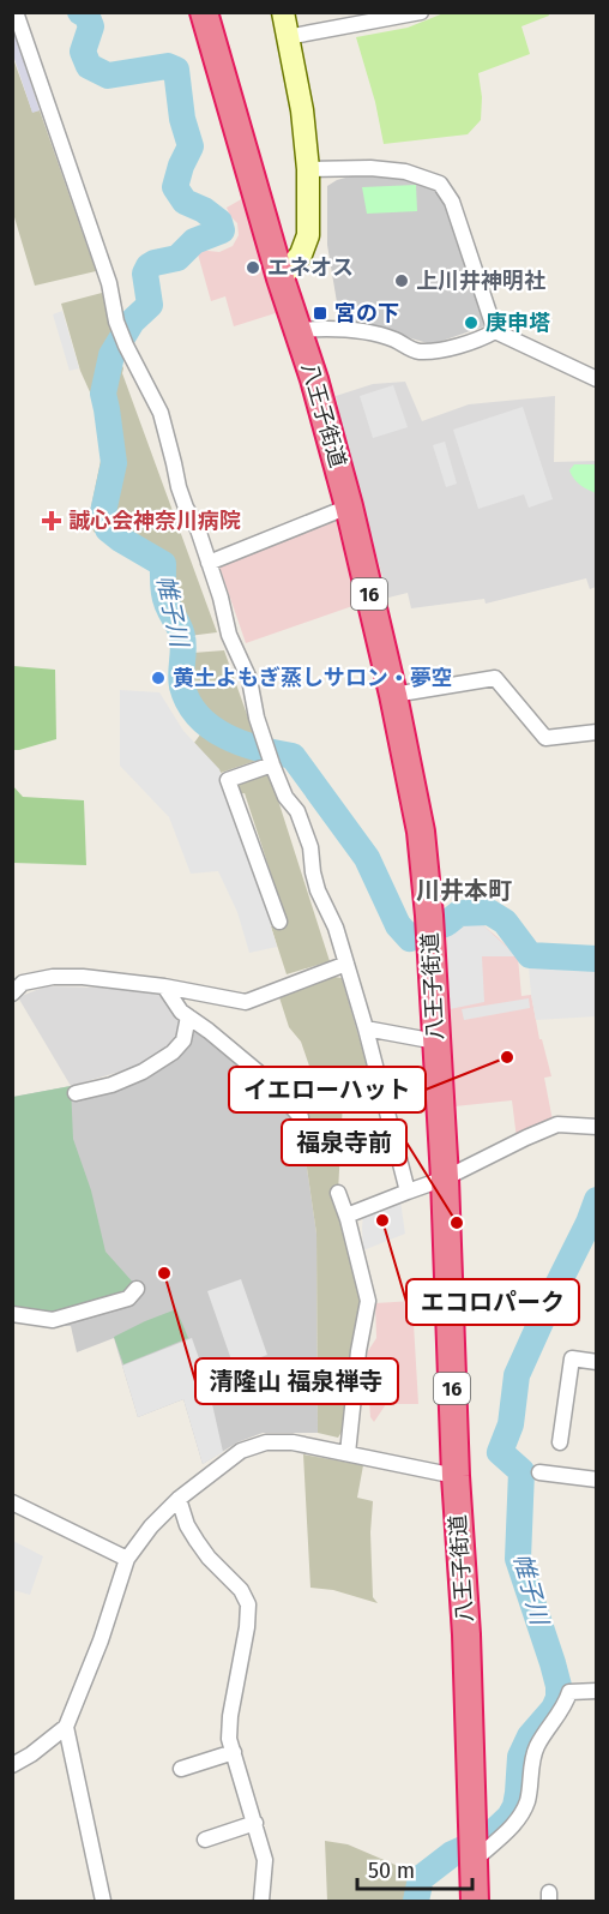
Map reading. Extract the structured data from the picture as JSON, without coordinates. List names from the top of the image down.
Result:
{
  "streets": {
    "highway": ["八王子街道", "16"]
  },
  "districts": ["川井本町"],
  "water": ["帷子川"],
  "places": {
    "other": [
      "エネオス",
      "上川井神明社",
      "庚申塔",
      "黄土よもぎ蒸しサロン・夢空",
      "イエローハット",
      "エコロパーク",
      "福泉寺前",
      "清隆山 福泉禅寺"
    ],
    "transit": ["宮の下"],
    "health": ["誠心会神奈川病院"]
  },
  "scale_bar": "50 m"
}
